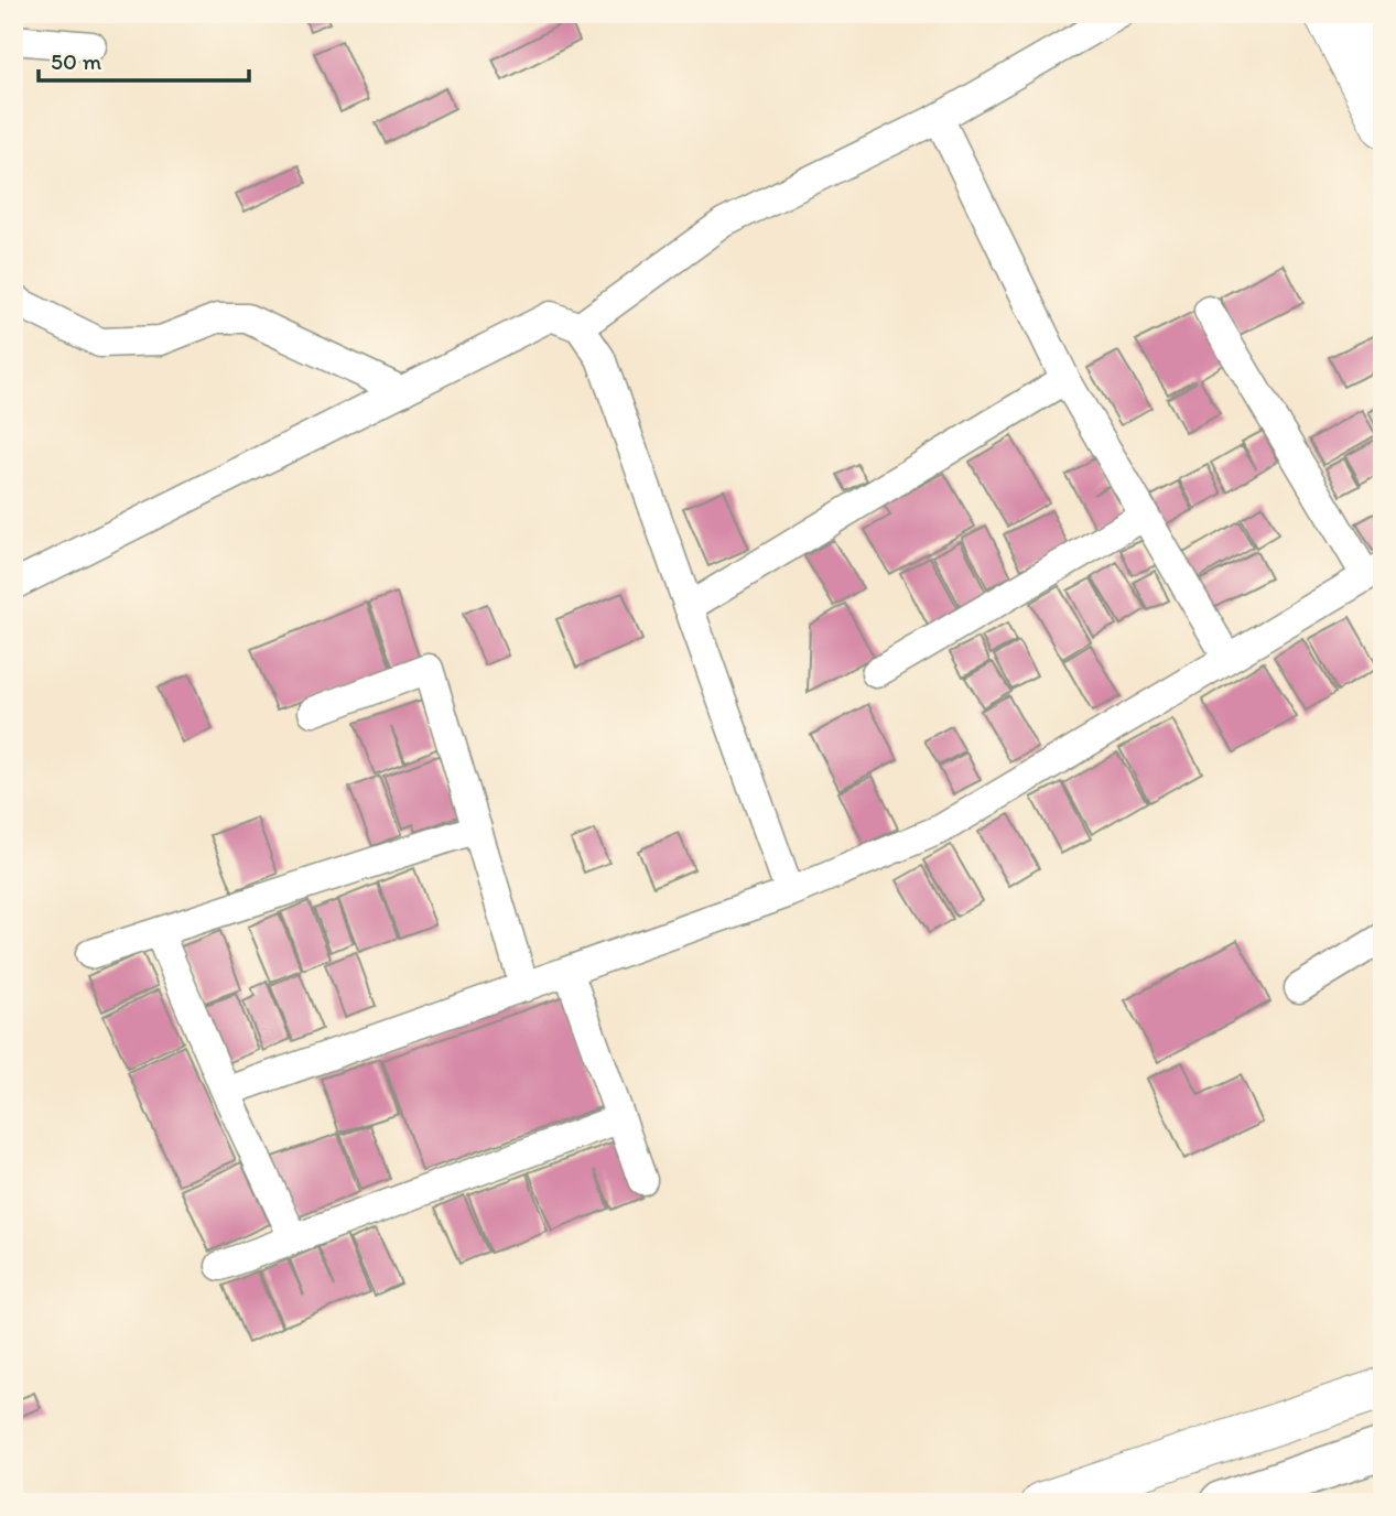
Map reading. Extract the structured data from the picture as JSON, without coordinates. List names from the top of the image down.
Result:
{
  "scale_bar": "50 m"
}
